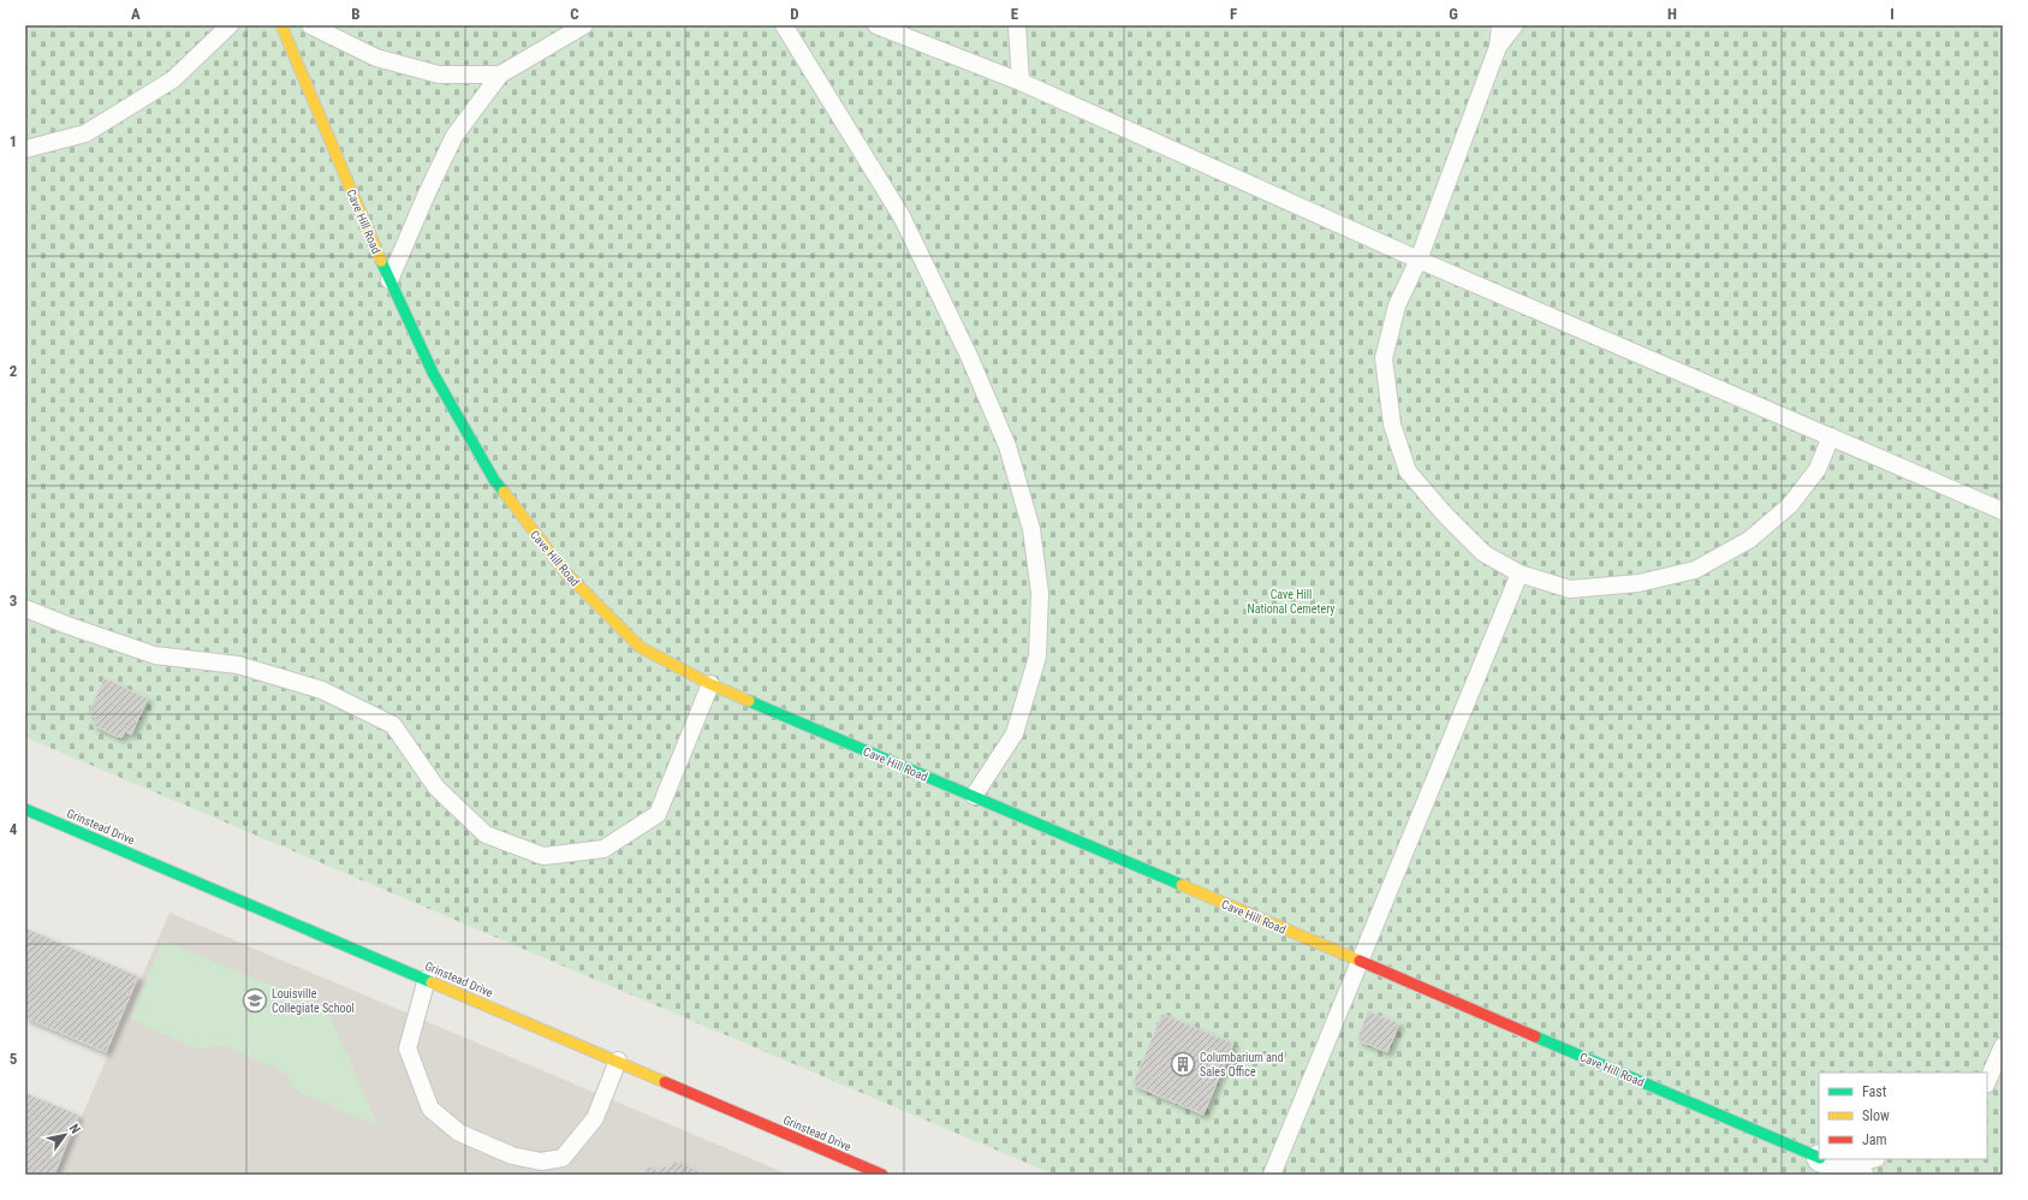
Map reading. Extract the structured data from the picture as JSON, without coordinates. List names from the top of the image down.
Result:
{
  "streets": {
    "street": ["Cave Hill Road", "Grinstead Drive"]
  },
  "parks": ["Cave Hill National Cemetery"],
  "places": {
    "school or university": ["Louisville Collegiate School"],
    "building": ["Columbarium and Sales Office"]
  },
  "legend": ["Fast", "Slow", "Jam"],
  "north": "top right",
  "grid": {
    "columns": [
      "A",
      "B",
      "C",
      "D",
      "E",
      "F",
      "G",
      "H",
      "I"
    ],
    "rows": [
      "1",
      "2",
      "3",
      "4",
      "5"
    ]
  }
}
